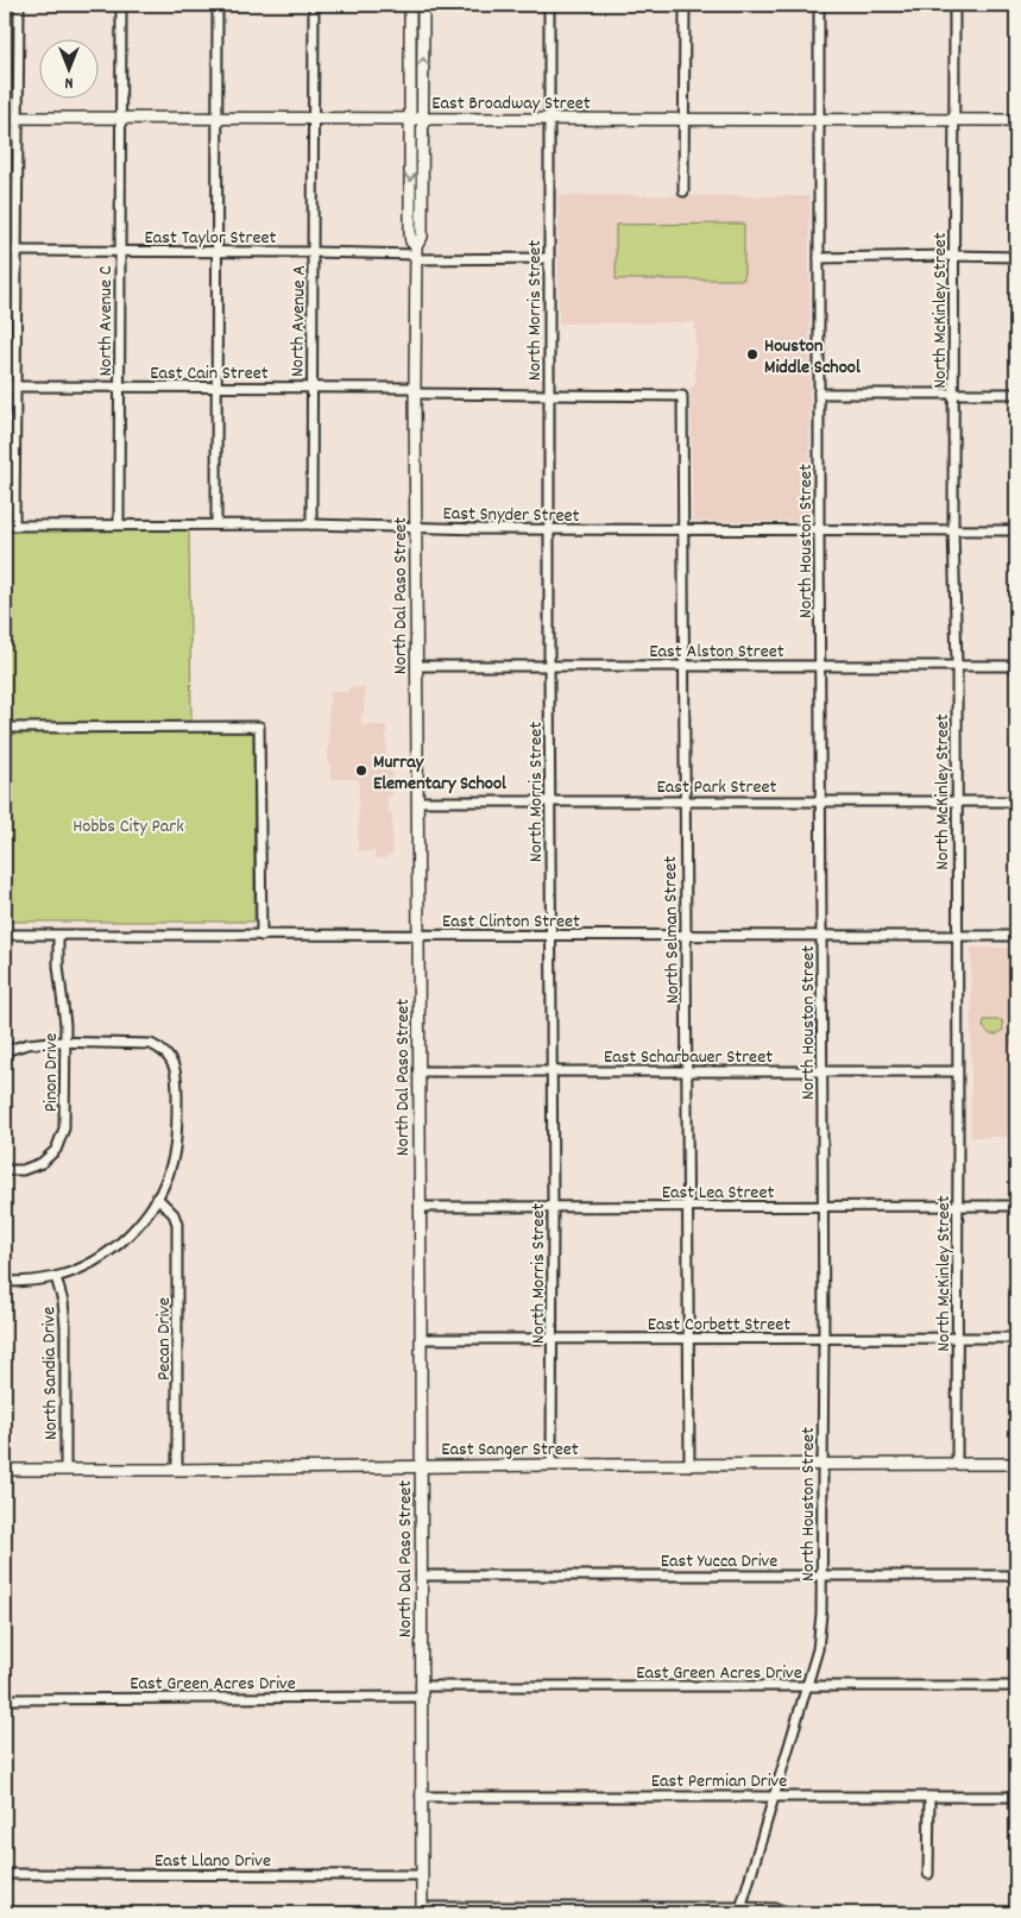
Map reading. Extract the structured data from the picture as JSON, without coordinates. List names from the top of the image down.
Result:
{
  "streets": {
    "main road": ["East Broadway Street", "North Dal Paso Street", "East Sanger Street"],
    "street": [
      "East Taylor Street",
      "North Morris Street",
      "North McKinley Street",
      "North Avenue C",
      "North Avenue A",
      "East Cain Street",
      "East Snyder Street",
      "North Houston Street",
      "East Alston Street",
      "East Park Street",
      "East Clinton Street",
      "North Selman Street",
      "East Scharbauer Street",
      "Pinon Drive",
      "East Lea Street",
      "East Corbett Street",
      "Pecan Drive",
      "North Sandia Drive",
      "East Yucca Drive",
      "East Green Acres Drive",
      "East Permian Drive",
      "East Llano Drive"
    ]
  },
  "crossings": [
    ["East Broadway Street", "North Morris Street"],
    ["East Broadway Street", "North McKinley Street"],
    ["East Broadway Street", "North Avenue C"],
    ["East Broadway Street", "North Avenue A"],
    ["East Broadway Street", "North Houston Street"],
    ["East Broadway Street", "North Dal Paso Street"],
    ["East Taylor Street", "North Morris Street"],
    ["East Taylor Street", "North Avenue C"],
    ["East Taylor Street", "North Avenue A"],
    ["East Taylor Street", "North Dal Paso Street"],
    ["North Morris Street", "East Cain Street"],
    ["North Morris Street", "East Snyder Street"],
    ["North Morris Street", "East Alston Street"],
    ["North Morris Street", "East Park Street"],
    ["North Morris Street", "East Clinton Street"],
    ["North Morris Street", "East Scharbauer Street"],
    ["North Morris Street", "East Lea Street"],
    ["North Morris Street", "East Corbett Street"],
    ["North Morris Street", "East Sanger Street"],
    ["North McKinley Street", "East Snyder Street"],
    ["North McKinley Street", "East Alston Street"],
    ["North McKinley Street", "East Park Street"],
    ["North McKinley Street", "East Clinton Street"],
    ["North McKinley Street", "East Scharbauer Street"],
    ["North McKinley Street", "East Lea Street"],
    ["North McKinley Street", "East Corbett Street"],
    ["North McKinley Street", "East Sanger Street"],
    ["North Avenue C", "East Cain Street"],
    ["North Avenue C", "East Snyder Street"],
    ["North Avenue A", "East Cain Street"],
    ["North Avenue A", "East Snyder Street"],
    ["East Cain Street", "North Dal Paso Street"],
    ["East Cain Street", "North Selman Street"],
    ["East Snyder Street", "North Houston Street"],
    ["East Snyder Street", "North Dal Paso Street"],
    ["East Snyder Street", "North Selman Street"],
    ["North Houston Street", "East Alston Street"],
    ["North Houston Street", "East Park Street"],
    ["North Houston Street", "East Clinton Street"],
    ["North Houston Street", "East Scharbauer Street"],
    ["North Houston Street", "East Lea Street"],
    ["North Houston Street", "East Corbett Street"],
    ["North Houston Street", "East Sanger Street"],
    ["North Houston Street", "East Yucca Drive"],
    ["North Houston Street", "East Green Acres Drive"],
    ["North Houston Street", "East Permian Drive"],
    ["North Dal Paso Street", "East Alston Street"],
    ["North Dal Paso Street", "East Park Street"],
    ["North Dal Paso Street", "East Clinton Street"],
    ["North Dal Paso Street", "East Scharbauer Street"],
    ["North Dal Paso Street", "East Lea Street"],
    ["North Dal Paso Street", "East Corbett Street"],
    ["North Dal Paso Street", "East Sanger Street"],
    ["North Dal Paso Street", "East Yucca Drive"],
    ["North Dal Paso Street", "East Green Acres Drive"],
    ["North Dal Paso Street", "East Permian Drive"],
    ["North Dal Paso Street", "East Llano Drive"],
    ["East Alston Street", "North Selman Street"],
    ["East Park Street", "North Selman Street"],
    ["East Clinton Street", "North Selman Street"],
    ["East Clinton Street", "Pinon Drive"],
    ["North Selman Street", "East Scharbauer Street"],
    ["North Selman Street", "East Lea Street"],
    ["North Selman Street", "East Corbett Street"],
    ["North Selman Street", "East Sanger Street"],
    ["Pecan Drive", "East Sanger Street"],
    ["North Sandia Drive", "East Sanger Street"]
  ],
  "parks": ["Hobbs City Park"],
  "places": ["Houston Middle School", "Murray Elementary School"],
  "north": "bottom"
}
